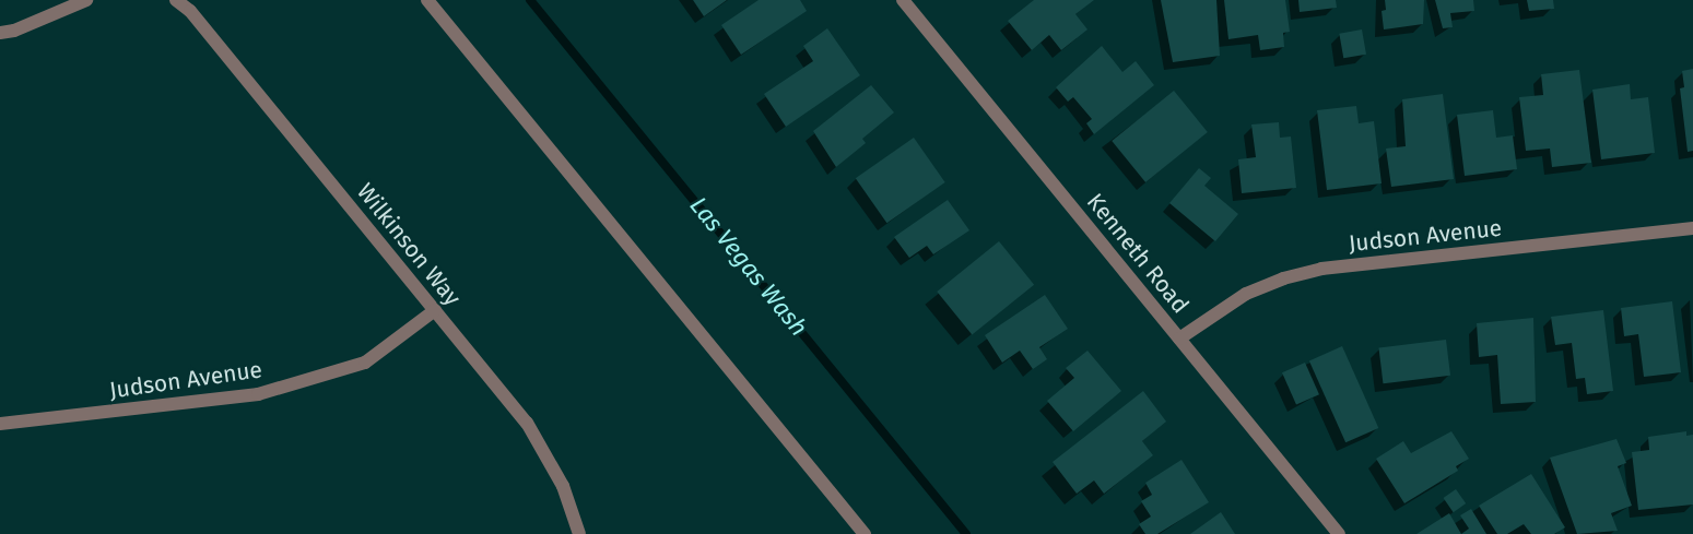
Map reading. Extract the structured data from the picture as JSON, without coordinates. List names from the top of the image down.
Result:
{
  "streets": {
    "street": ["Judson Avenue", "Wilkinson Way", "Kenneth Road"]
  },
  "crossings": [
    ["Judson Avenue", "Wilkinson Way"],
    ["Judson Avenue", "Kenneth Road"]
  ],
  "water": ["Las Vegas Wash"]
}
